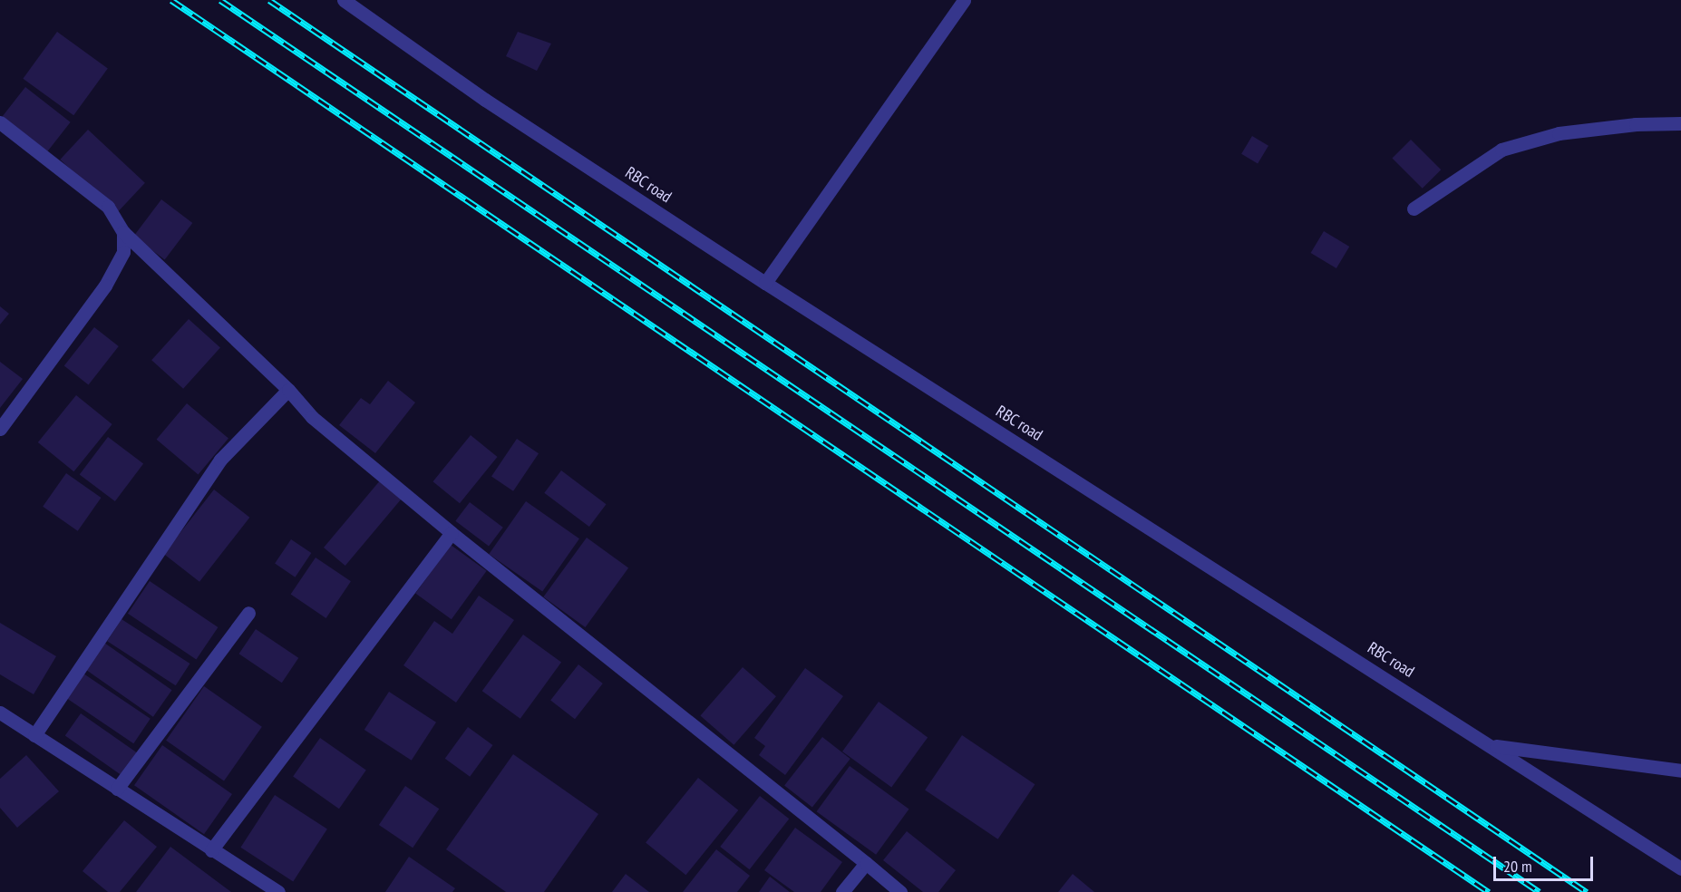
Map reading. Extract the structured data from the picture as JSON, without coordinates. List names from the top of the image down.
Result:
{
  "streets": {
    "street": ["RBC road"]
  },
  "scale_bar": "20 m"
}
